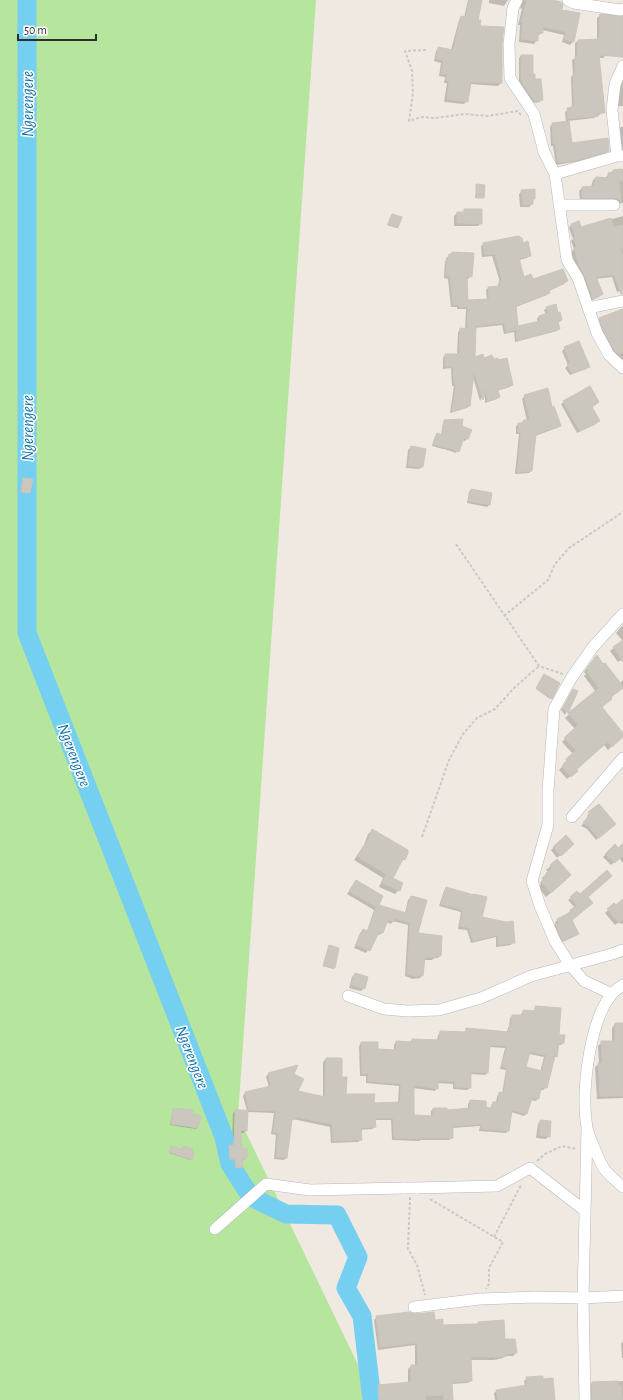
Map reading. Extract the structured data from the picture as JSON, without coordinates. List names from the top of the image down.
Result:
{
  "water": ["Ngerengere"],
  "scale_bar": "50 m"
}
